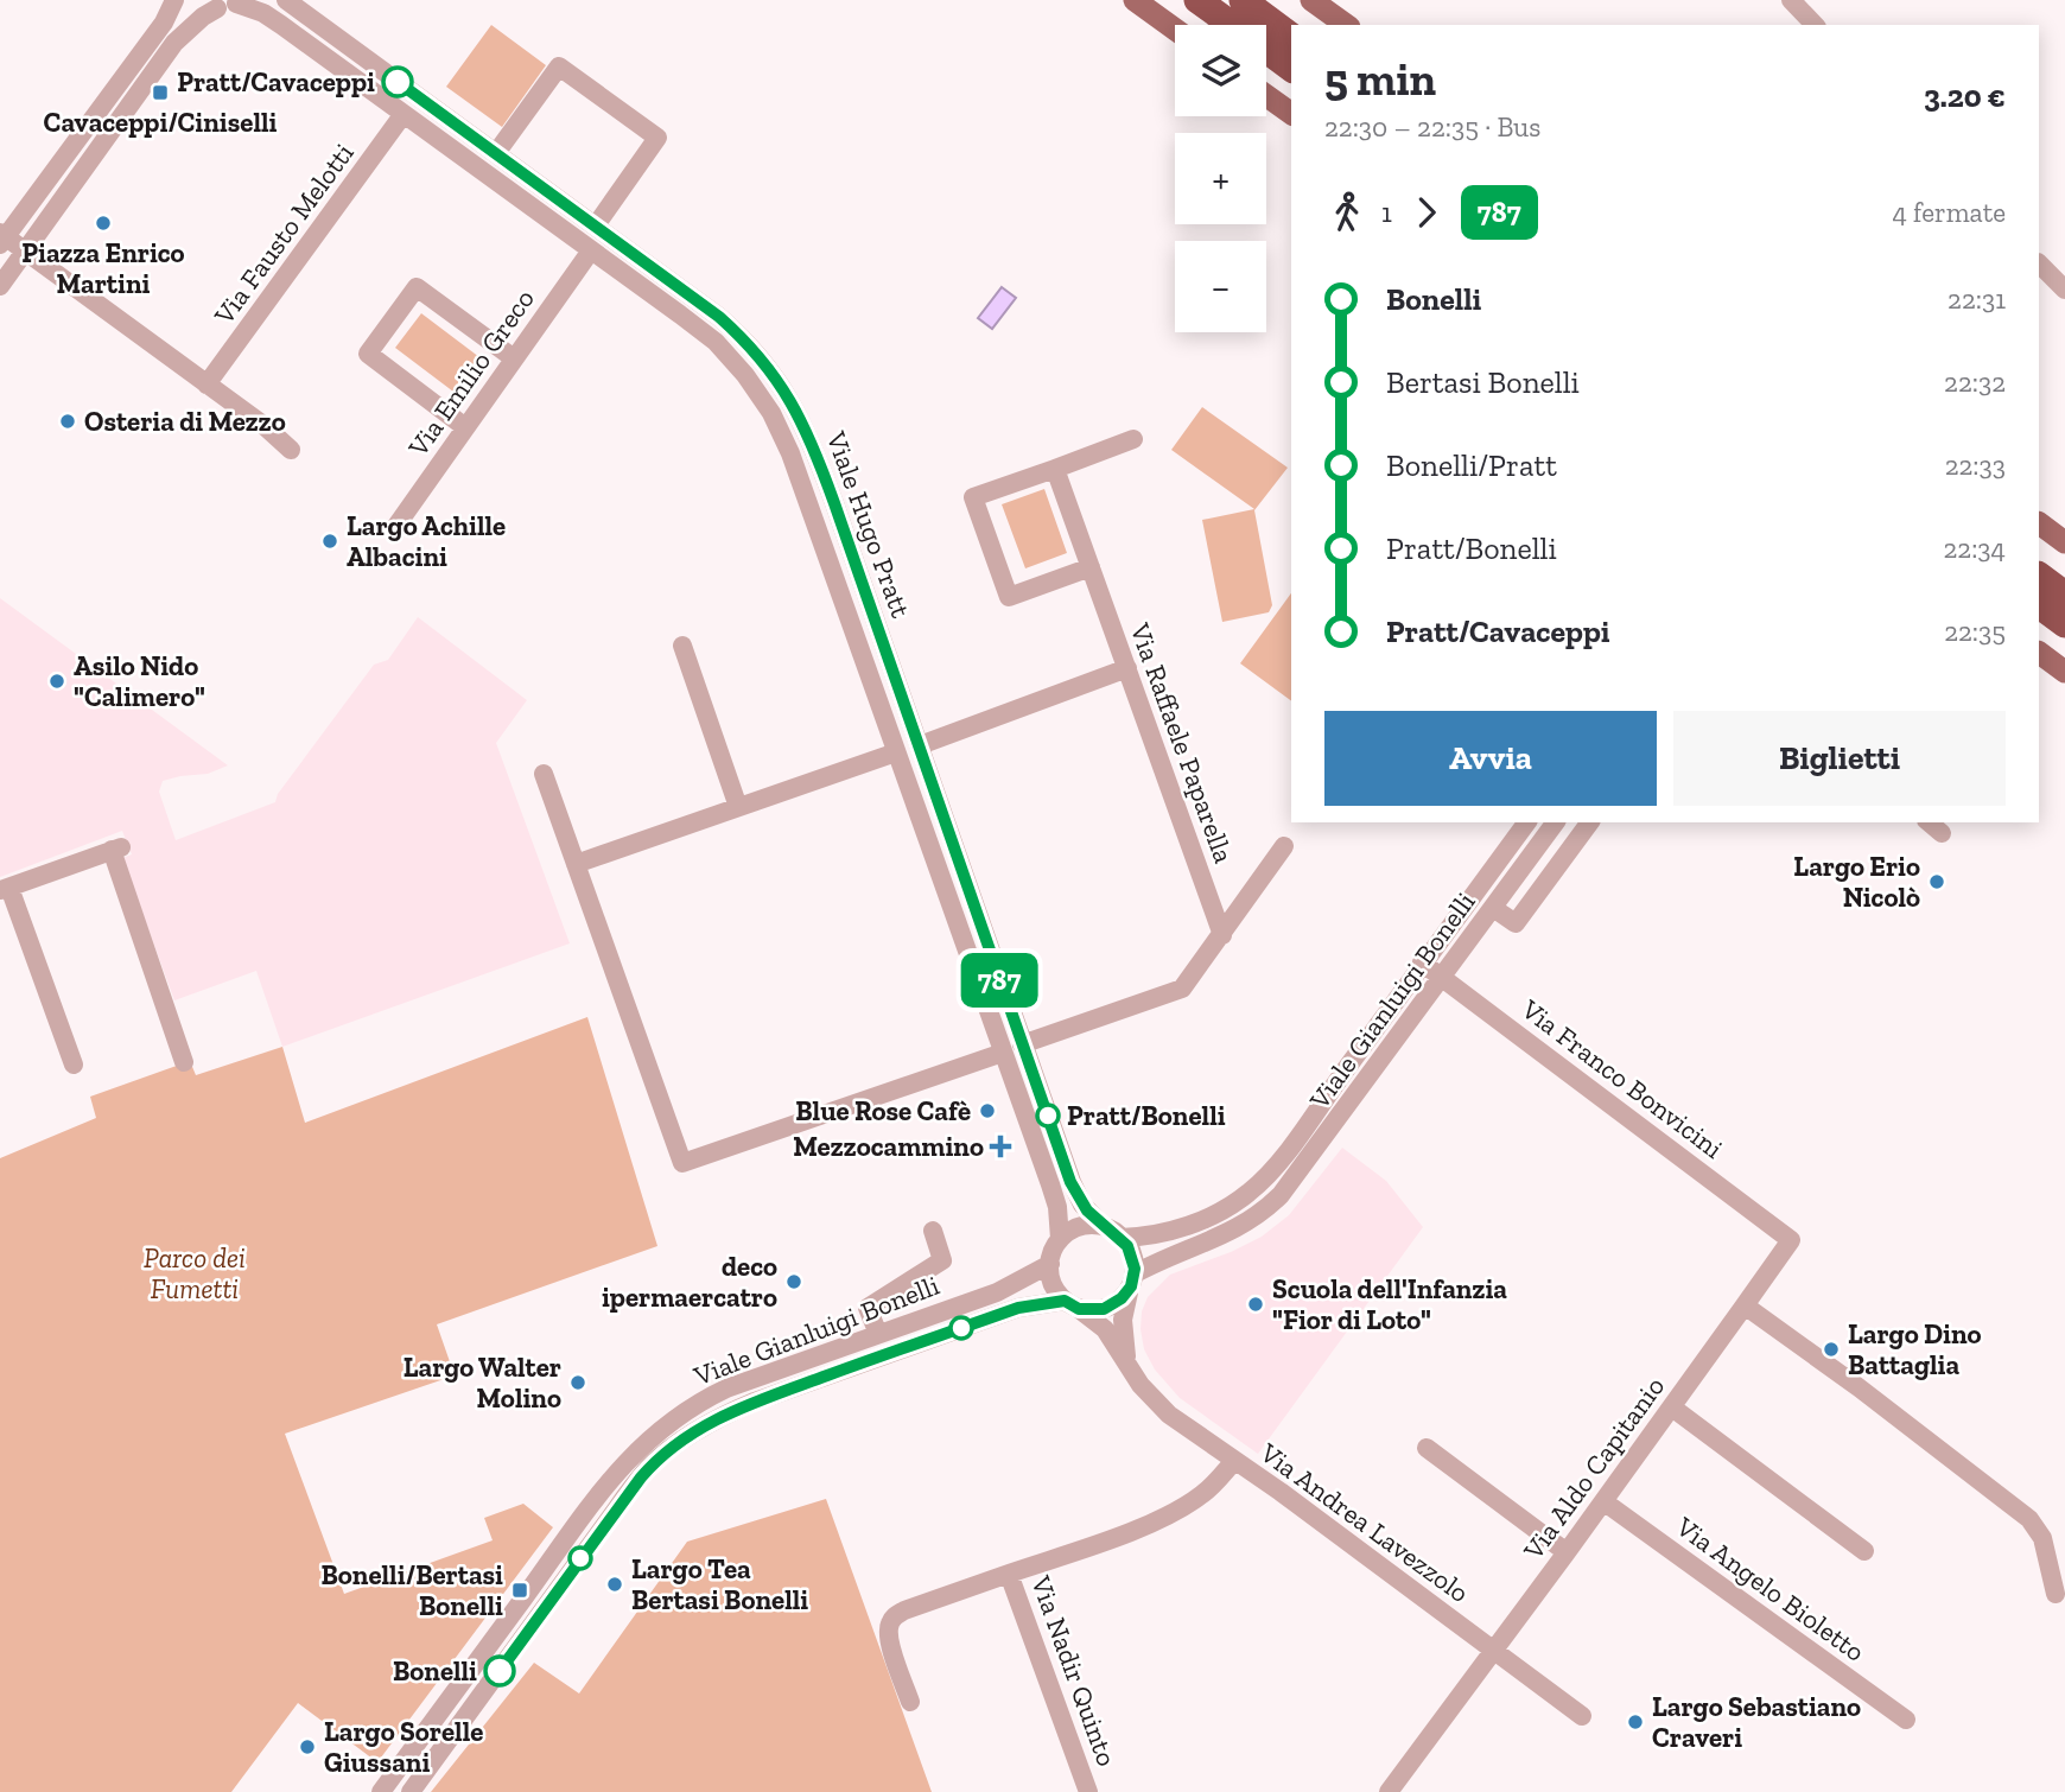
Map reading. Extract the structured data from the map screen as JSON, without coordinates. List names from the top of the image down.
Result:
{
  "streets": {
    "street": [
      "Via Fausto Melotti",
      "Via Emilio Greco",
      "Viale Hugo Pratt",
      "Via Raffaele Paparella",
      "Viale Gianluigi Bonelli",
      "Via Franco Bonvicini",
      "Via Aldo Capitanio",
      "Via Andrea Lavezzolo",
      "Via Angelo Bioletto",
      "Via Nadir Quinto"
    ]
  },
  "crossings": [
    ["Via Fausto Melotti", "Viale Hugo Pratt"],
    ["Via Emilio Greco", "Viale Hugo Pratt"],
    ["Viale Hugo Pratt", "Via Raffaele Paparella"],
    ["Viale Hugo Pratt", "Viale Gianluigi Bonelli"],
    ["Viale Hugo Pratt", "Via Andrea Lavezzolo"],
    ["Viale Gianluigi Bonelli", "Via Franco Bonvicini"],
    ["Viale Gianluigi Bonelli", "Via Andrea Lavezzolo"],
    ["Via Franco Bonvicini", "Via Aldo Capitanio"],
    ["Via Aldo Capitanio", "Via Andrea Lavezzolo"],
    ["Via Aldo Capitanio", "Via Angelo Bioletto"],
    ["Via Andrea Lavezzolo", "Via Nadir Quinto"]
  ],
  "parks": ["Parco dei Fumetti"],
  "places": {
    "other": [
      "Pratt/Cavaceppi",
      "Piazza Enrico Martini",
      "Osteria di Mezzo",
      "Largo Achille Albacini",
      "Asilo Nido \"Calimero\"",
      "Largo Erio Nicolò",
      "Blue Rose Cafè",
      "Pratt/Bonelli",
      "deco ipermaercatro",
      "Scuola dell'Infanzia \"Fior di Loto\"",
      "Largo Dino Battaglia",
      "Largo Walter Molino",
      "Largo Tea Bertasi Bonelli",
      "Bonelli",
      "Largo Sebastiano Craveri",
      "Largo Sorelle Giussani"
    ],
    "transit": ["Cavaceppi/Ciniselli", "Bonelli/Bertasi Bonelli"],
    "health": ["Mezzocammino"]
  },
  "lines": ["bus line 787"],
  "page": {
    "on_map": "787",
    "map_buttons": ["+", "−"],
    "heading": ["5 min", "22:30 – 22:35 · Bus", "3.20 €"],
    "legs": ["1", "787", "4 fermate"],
    "list": [
      {
        "name": "Bonelli",
        "value": "22:31"
      },
      {
        "name": "Bertasi Bonelli",
        "value": "22:32"
      },
      {
        "name": "Bonelli/Pratt",
        "value": "22:33"
      },
      {
        "name": "Pratt/Bonelli",
        "value": "22:34"
      },
      {
        "name": "Pratt/Cavaceppi",
        "value": "22:35"
      }
    ],
    "buttons": ["Avvia", "Biglietti"]
  }
}
